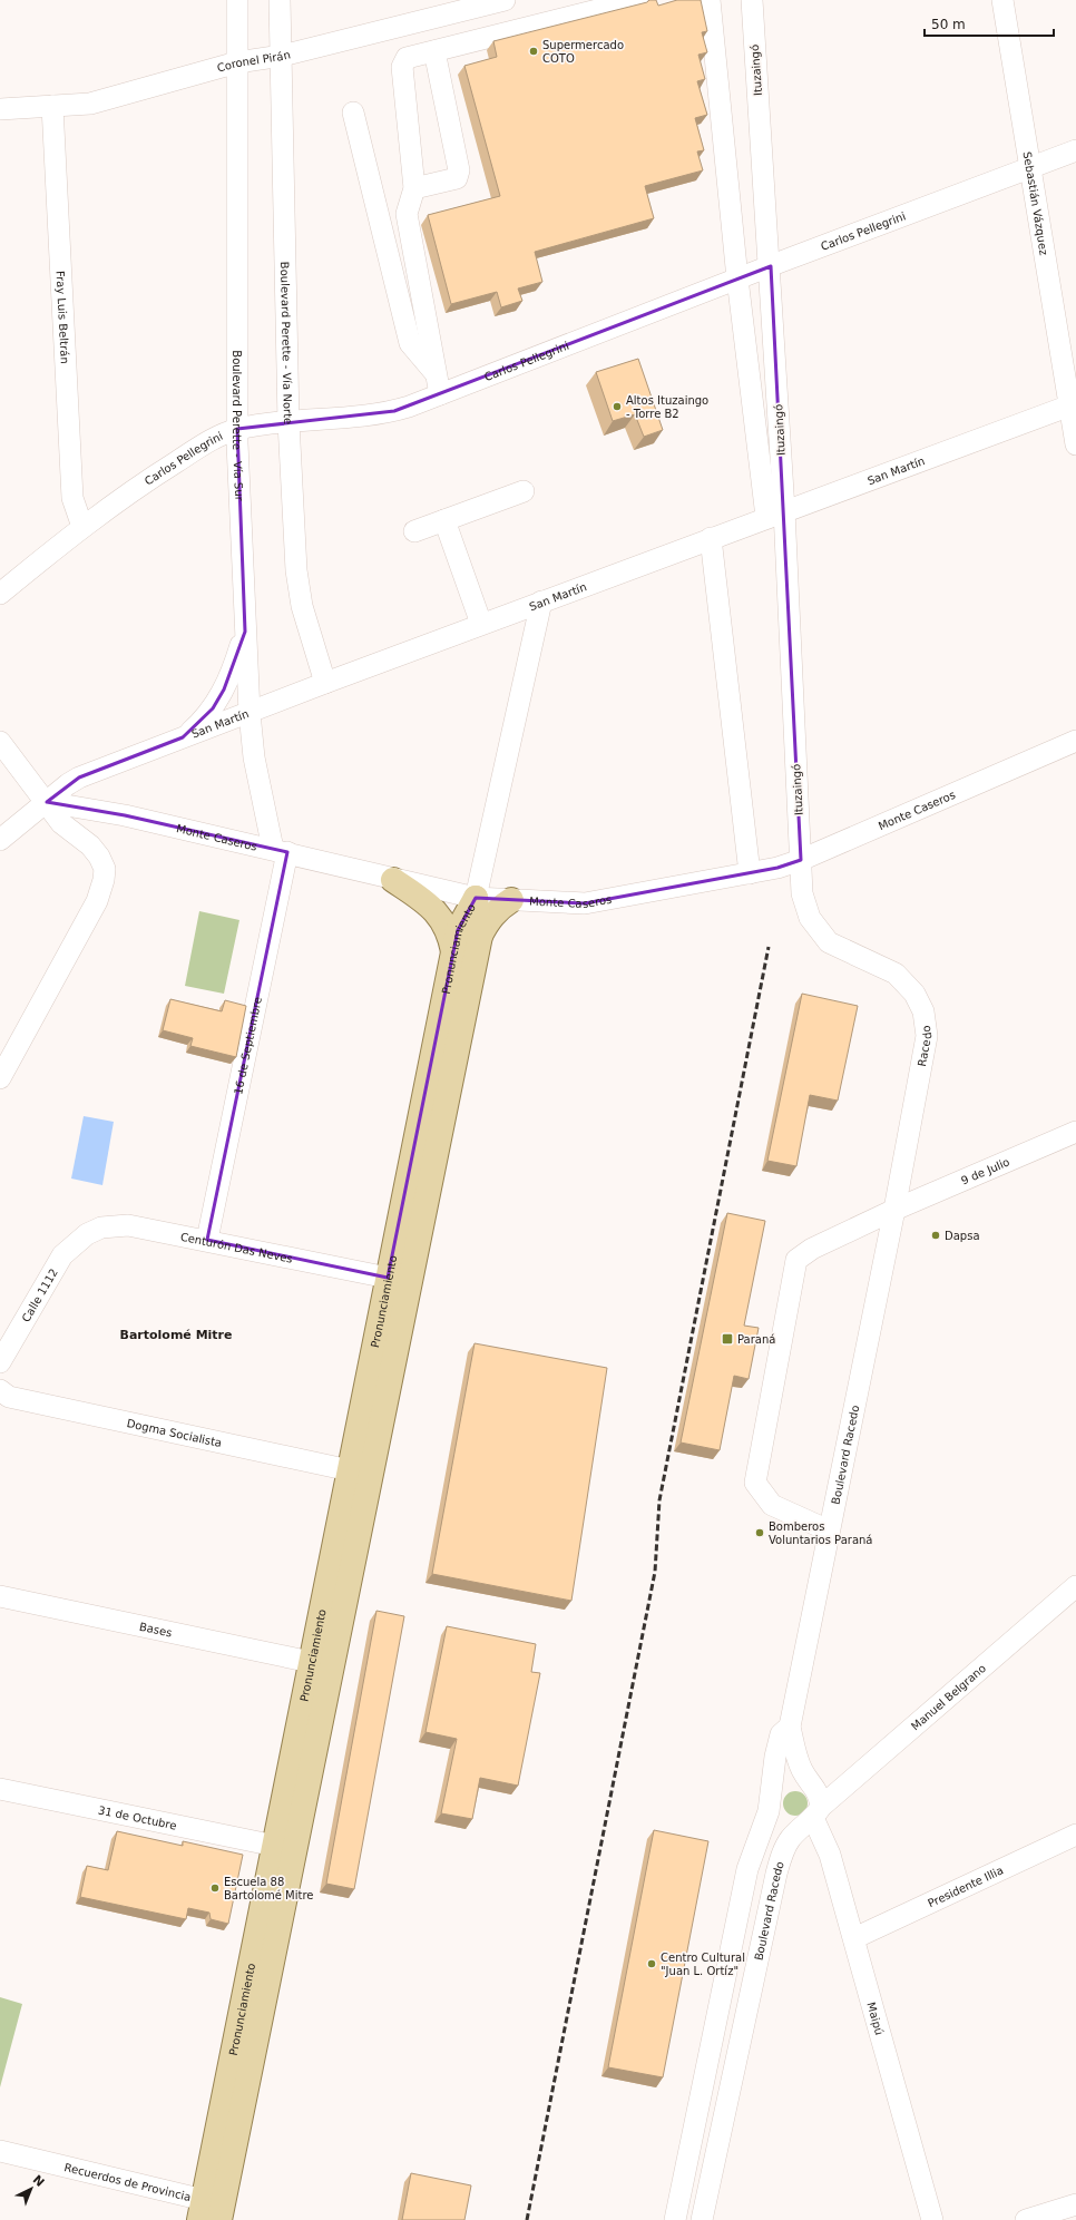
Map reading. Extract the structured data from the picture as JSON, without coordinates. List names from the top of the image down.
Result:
{
  "streets": {
    "main road": ["Pronunciamiento"],
    "street": [
      "Coronel Pirán",
      "Ituzaingó",
      "Sebastián Vázquez",
      "Carlos Pellegrini",
      "Fray Luis Beltrán",
      "Boulevard Perette - Vía Norte",
      "Boulevard Perette - Vía Sur",
      "San Martín",
      "Monte Caseros",
      "16 de Septiembre",
      "Racedo",
      "9 de Julio",
      "Centurón Das Neves",
      "Calle 1112",
      "Dogma Socialista",
      "Boulevard Racedo",
      "Bases",
      "Manuel Belgrano",
      "31 de Octubre",
      "Presidente Illia",
      "Maipú",
      "Recuerdos de Provincia"
    ]
  },
  "crossings": [
    ["Coronel Pirán", "Fray Luis Beltrán"],
    ["Coronel Pirán", "Boulevard Perette - Vía Norte"],
    ["Coronel Pirán", "Boulevard Perette - Vía Sur"],
    ["Ituzaingó", "Carlos Pellegrini"],
    ["Ituzaingó", "San Martín"],
    ["Ituzaingó", "Monte Caseros"],
    ["Ituzaingó", "Racedo"],
    ["Sebastián Vázquez", "Carlos Pellegrini"],
    ["Sebastián Vázquez", "San Martín"],
    ["Carlos Pellegrini", "Fray Luis Beltrán"],
    ["Carlos Pellegrini", "Boulevard Perette - Vía Norte"],
    ["Carlos Pellegrini", "Boulevard Perette - Vía Sur"],
    ["Boulevard Perette - Vía Norte", "San Martín"],
    ["Boulevard Perette - Vía Sur", "San Martín"],
    ["Boulevard Perette - Vía Sur", "Monte Caseros"],
    ["Boulevard Perette - Vía Sur", "16 de Septiembre"],
    ["San Martín", "Monte Caseros"],
    ["Monte Caseros", "Pronunciamiento"],
    ["Monte Caseros", "16 de Septiembre"],
    ["Monte Caseros", "Racedo"],
    ["Pronunciamiento", "Centurón Das Neves"],
    ["Pronunciamiento", "Dogma Socialista"],
    ["Pronunciamiento", "Bases"],
    ["Pronunciamiento", "31 de Octubre"],
    ["Pronunciamiento", "Recuerdos de Provincia"],
    ["16 de Septiembre", "Centurón Das Neves"],
    ["Racedo", "9 de Julio"],
    ["Racedo", "Boulevard Racedo"],
    ["9 de Julio", "Boulevard Racedo"],
    ["Centurón Das Neves", "Calle 1112"],
    ["Boulevard Racedo", "Manuel Belgrano"],
    ["Boulevard Racedo", "Maipú"],
    ["Manuel Belgrano", "Maipú"],
    ["Presidente Illia", "Maipú"]
  ],
  "districts": ["Bartolomé Mitre"],
  "places": {
    "other": [
      "Supermercado COTO",
      "Altos Ituzaingo - Torre B2",
      "Dapsa",
      "Bomberos Voluntarios Paraná",
      "Escuela 88 Bartolomé Mitre",
      "Centro Cultural \"Juan L. Ortíz\""
    ],
    "transit": ["Paraná"]
  },
  "scale_bar": "50 m",
  "north": "top right"
}
